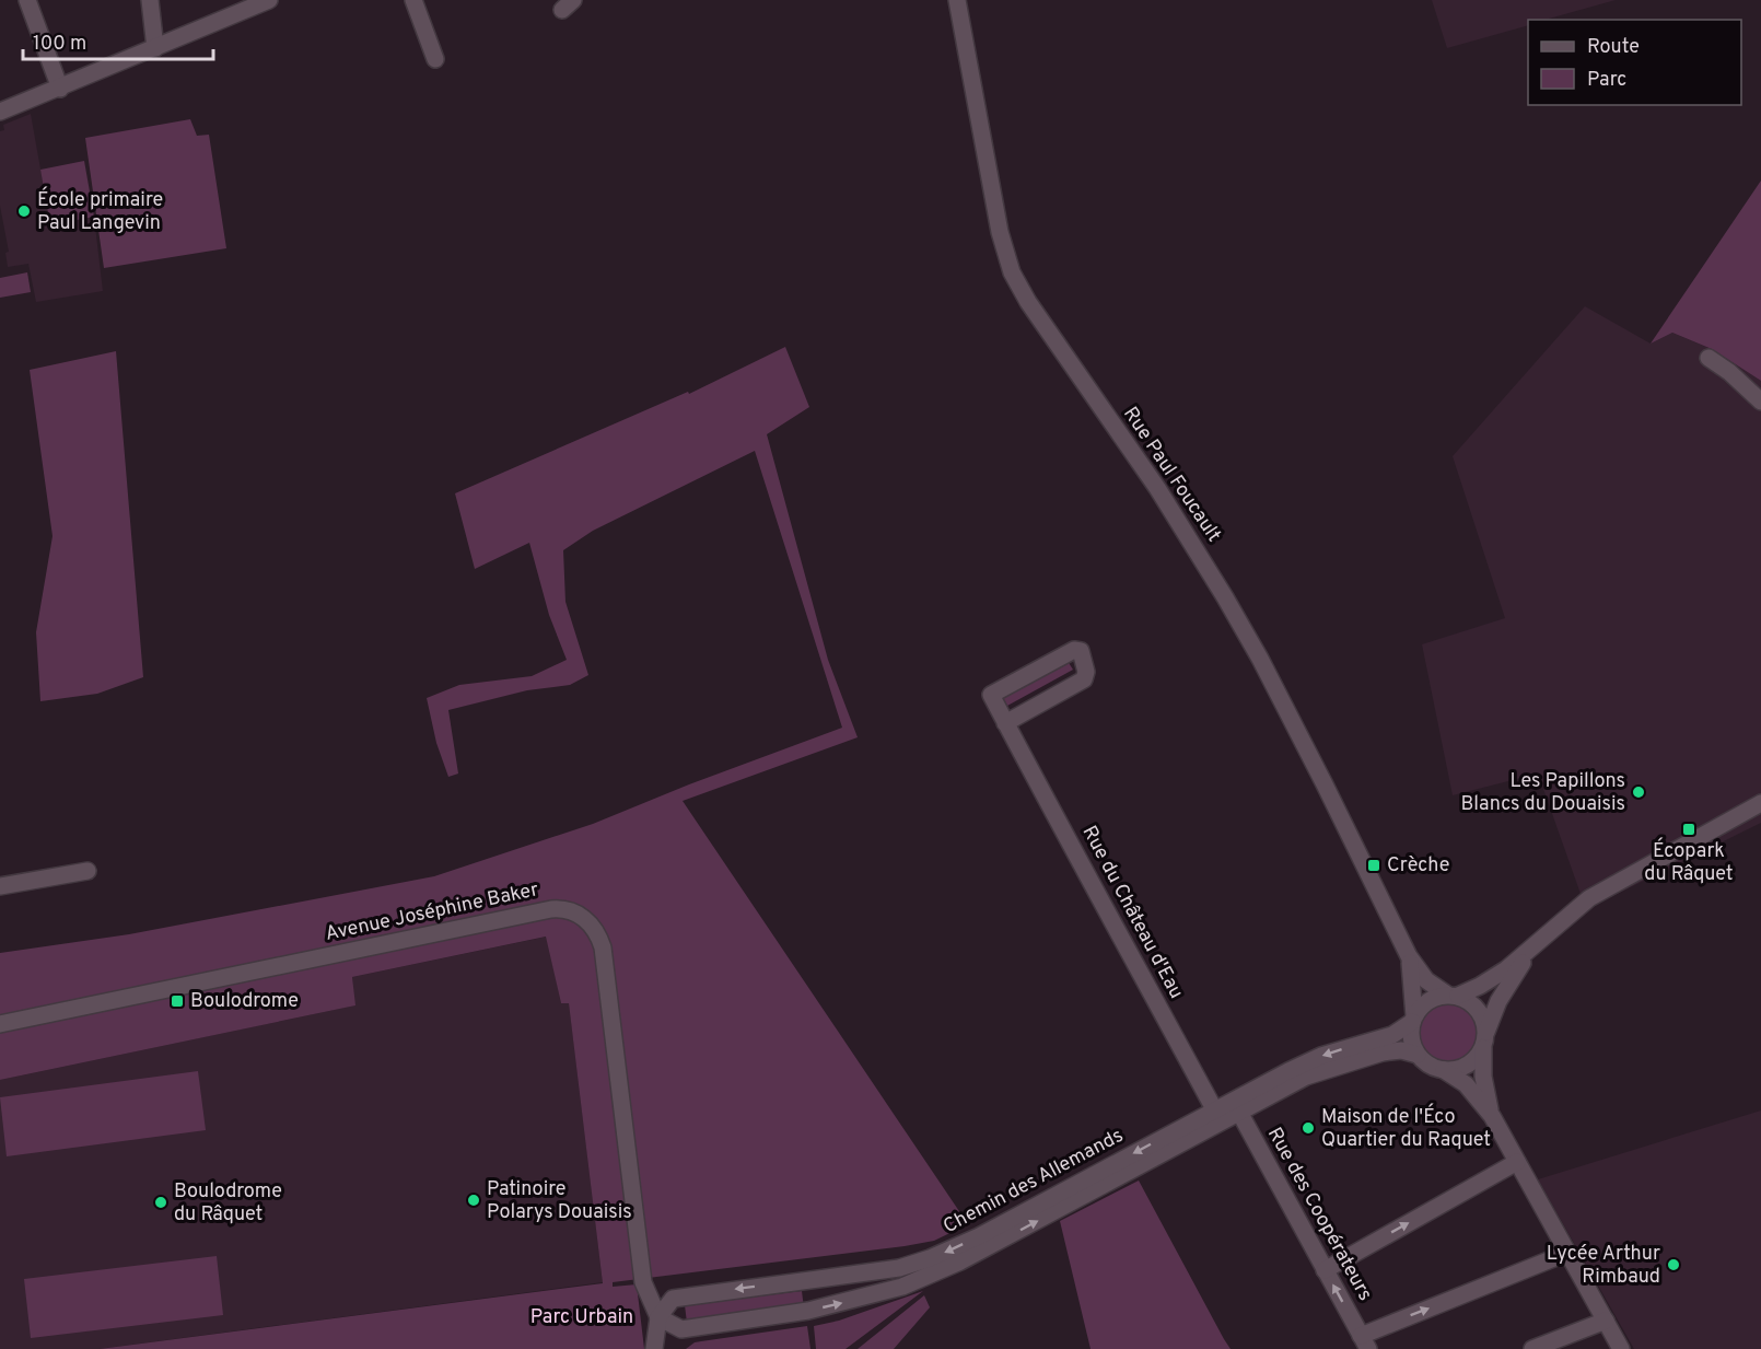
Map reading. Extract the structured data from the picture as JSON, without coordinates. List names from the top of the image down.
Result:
{
  "streets": {
    "street": [
      "Rue Paul Foucault",
      "Avenue Joséphine Baker",
      "Rue du Château d'Eau",
      "Chemin des Allemands",
      "Rue des Coopérateurs"
    ]
  },
  "crossings": [
    ["Rue Paul Foucault", "Chemin des Allemands"],
    ["Avenue Joséphine Baker", "Chemin des Allemands"],
    ["Rue du Château d'Eau", "Chemin des Allemands"],
    ["Chemin des Allemands", "Rue des Coopérateurs"]
  ],
  "parks": ["Parc Urbain"],
  "places": {
    "other": [
      "École primaire Paul Langevin",
      "Les Papillons Blancs du Douaisis",
      "Maison de l'Éco Quartier du Raquet",
      "Patinoire Polarys Douaisis",
      "Boulodrome du Râquet",
      "Lycée Arthur Rimbaud"
    ],
    "transit": ["Écopark du Râquet", "Crèche", "Boulodrome"]
  },
  "legend": ["Route", "Parc"],
  "scale_bar": "100 m"
}
